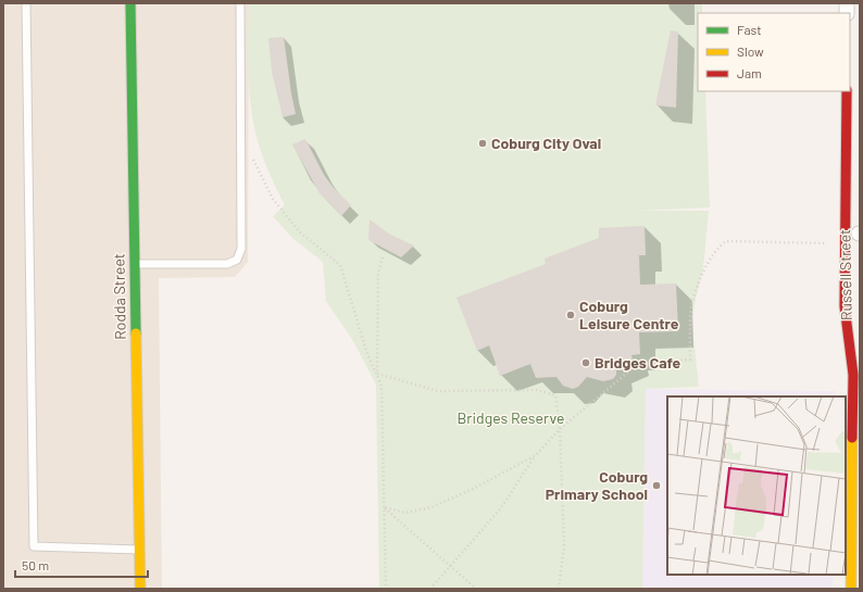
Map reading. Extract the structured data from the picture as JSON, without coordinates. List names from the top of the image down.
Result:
{
  "streets": {
    "street": ["Russell Street", "Rodda Street"]
  },
  "parks": ["Bridges Reserve"],
  "places": [
    "Coburg City Oval",
    "Coburg Leisure Centre",
    "Bridges Cafe",
    "Coburg Primary School"
  ],
  "legend": ["Fast", "Slow", "Jam"],
  "scale_bar": "50 m"
}
